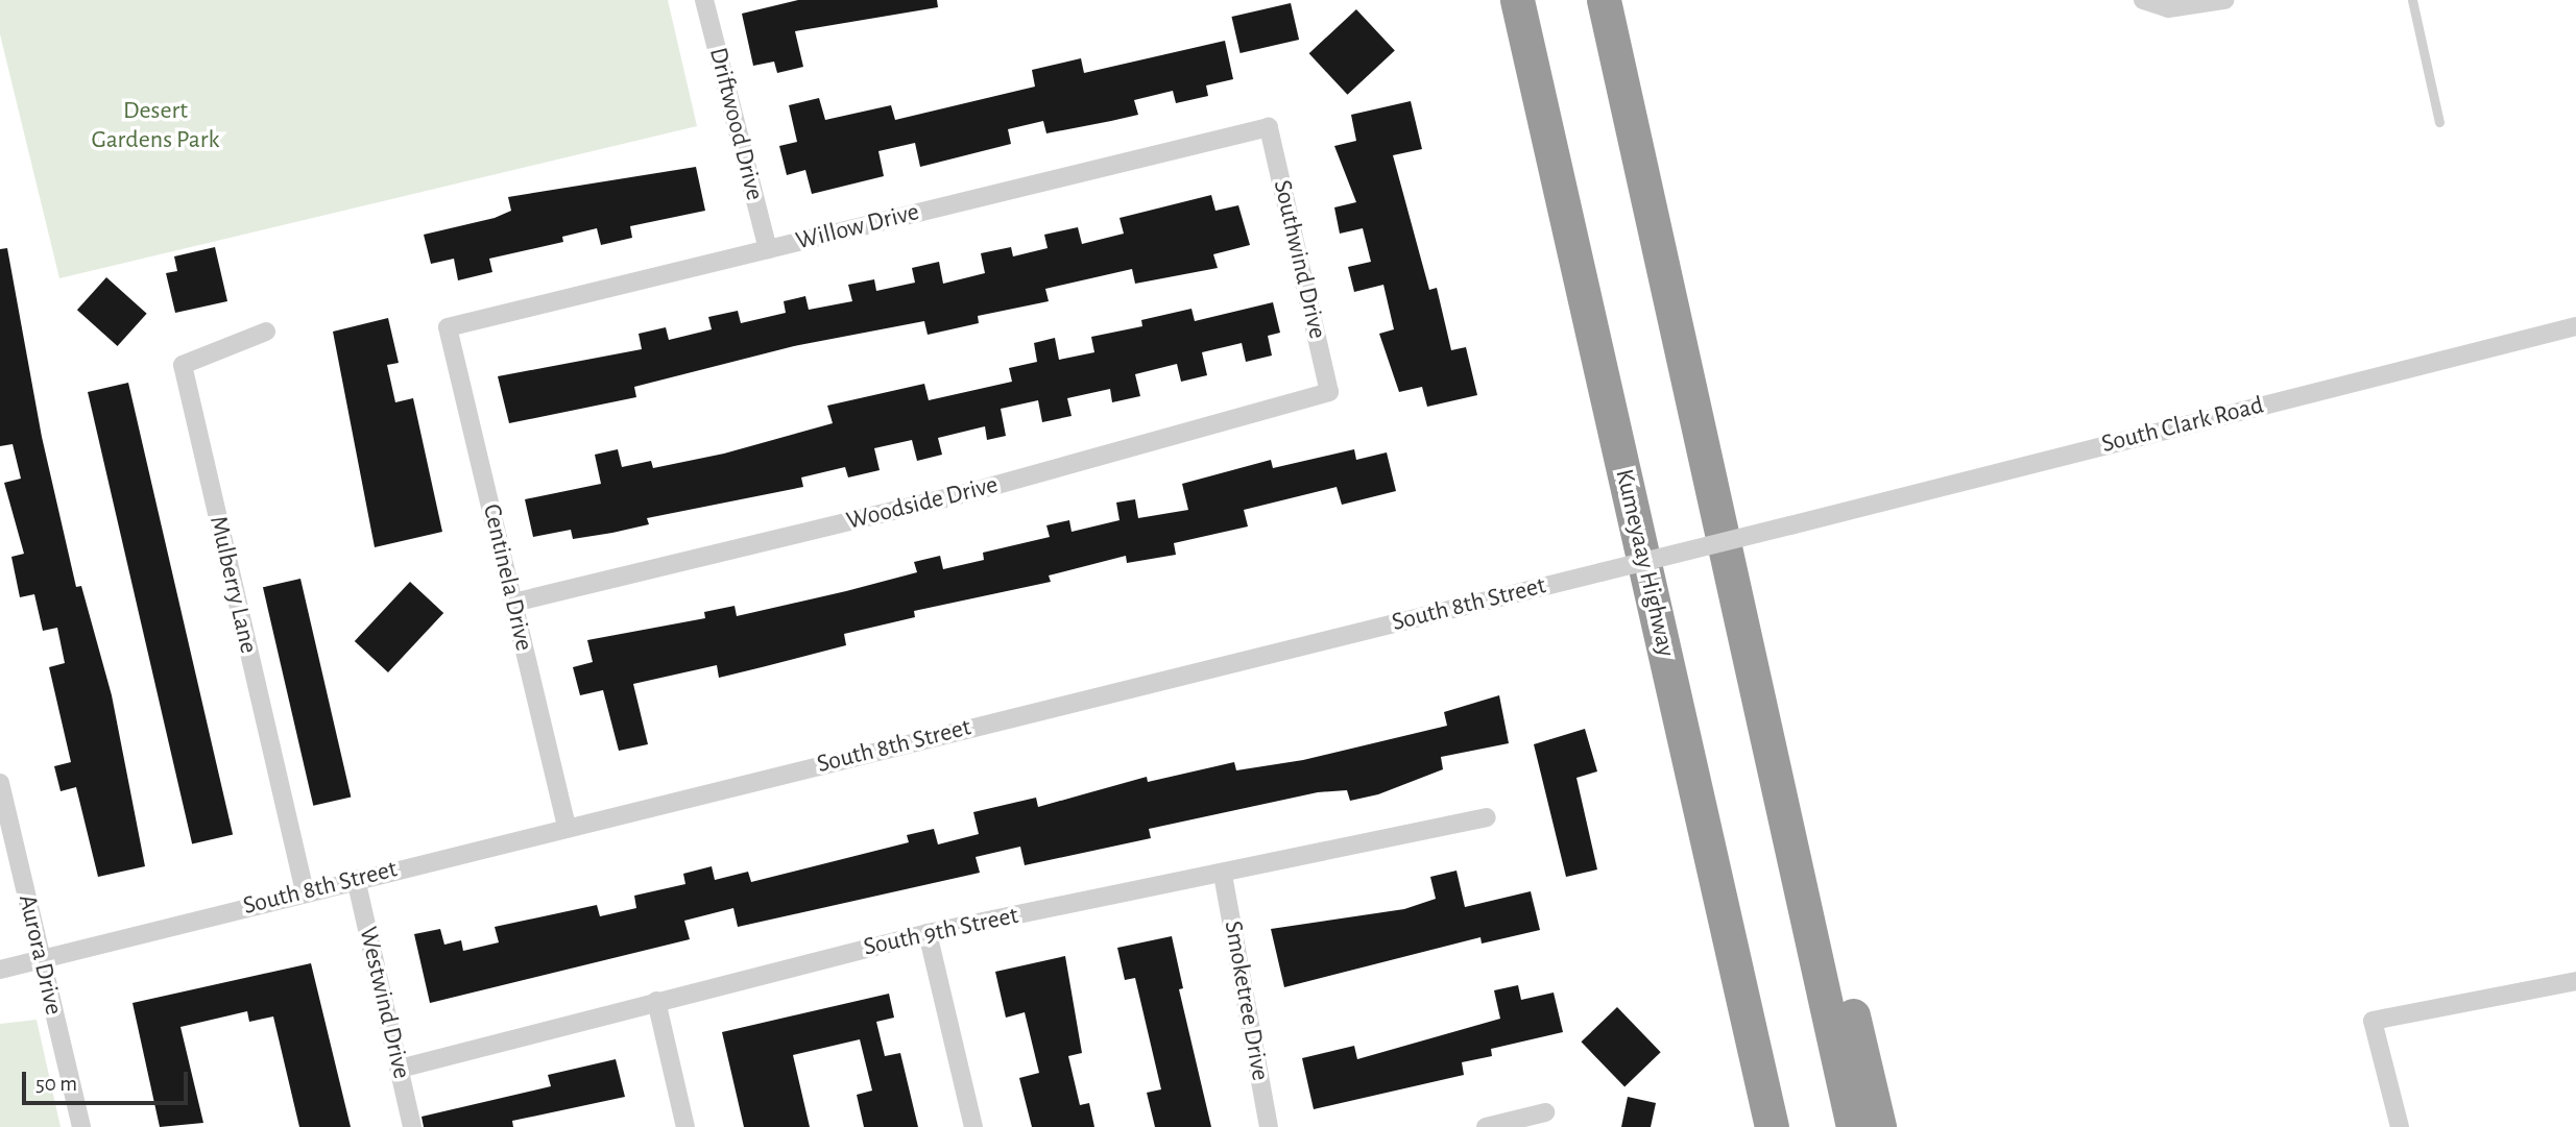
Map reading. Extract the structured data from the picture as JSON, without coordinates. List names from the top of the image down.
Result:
{
  "streets": {
    "highway": ["Kumeyaay Highway"],
    "street": [
      "Driftwood Drive",
      "Willow Drive",
      "Southwind Drive",
      "South Clark Road",
      "Woodside Drive",
      "Centinela Drive",
      "Mulberry Lane",
      "South 8th Street",
      "South 9th Street",
      "Aurora Drive",
      "Smoketree Drive",
      "Westwind Drive"
    ]
  },
  "crossings": [
    ["Driftwood Drive", "Willow Drive"],
    ["Willow Drive", "Southwind Drive"],
    ["Willow Drive", "Centinela Drive"],
    ["Southwind Drive", "Woodside Drive"],
    ["South Clark Road", "South 8th Street"],
    ["Woodside Drive", "Centinela Drive"],
    ["Centinela Drive", "South 8th Street"],
    ["Mulberry Lane", "South 8th Street"],
    ["South 8th Street", "Aurora Drive"],
    ["South 8th Street", "Westwind Drive"],
    ["South 9th Street", "Smoketree Drive"],
    ["South 9th Street", "Westwind Drive"]
  ],
  "parks": ["Desert Gardens Park"],
  "scale_bar": "50 m"
}
